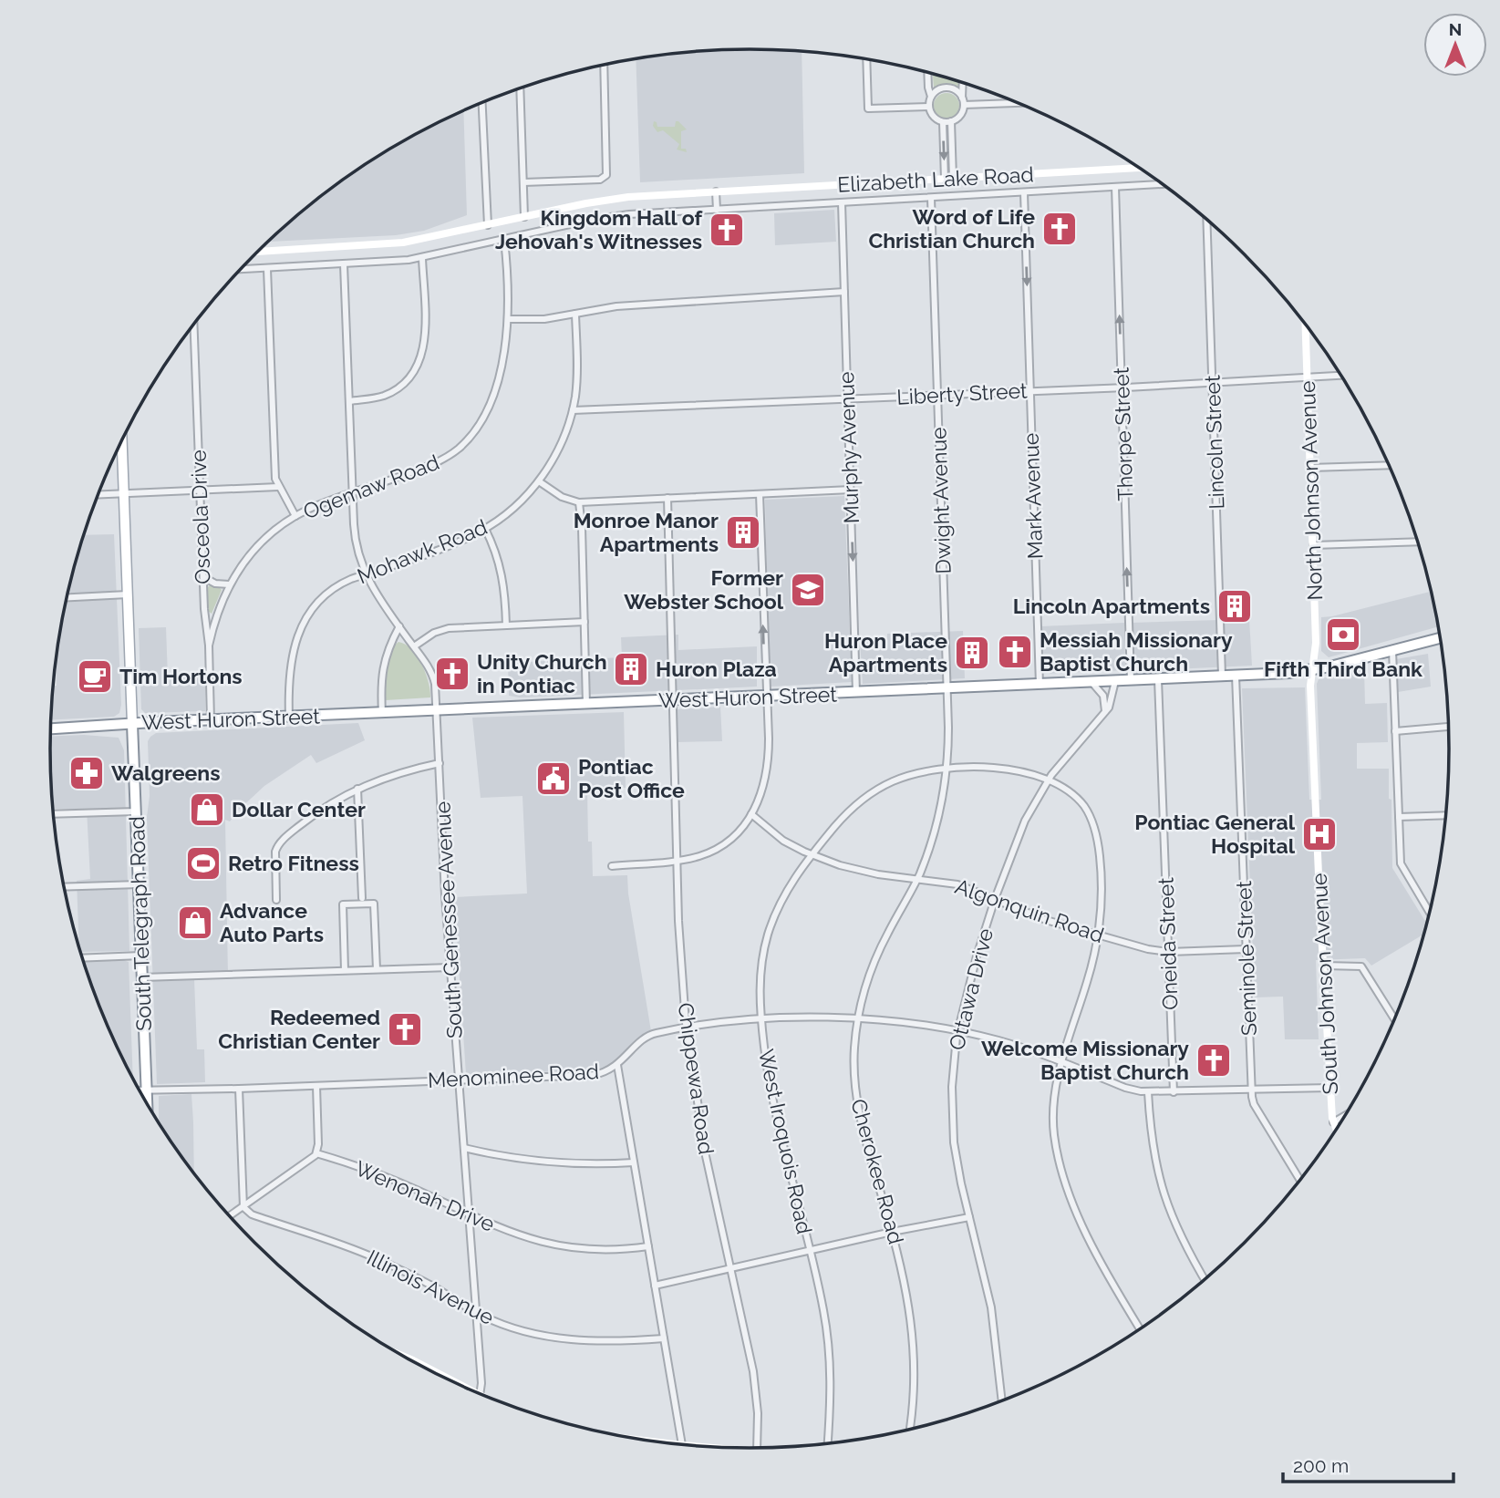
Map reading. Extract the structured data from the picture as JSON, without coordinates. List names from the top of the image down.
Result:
{
  "streets": {
    "highway": ["West Huron Street", "South Telegraph Road"],
    "street": [
      "Elizabeth Lake Road",
      "Liberty Street",
      "Thorpe Street",
      "Lincoln Street",
      "Murphy Avenue",
      "Ogemaw Road",
      "North Johnson Avenue",
      "Mark Avenue",
      "Dwight Avenue",
      "Osceola Drive",
      "Mohawk Road",
      "Algonquin Road",
      "South Genessee Avenue",
      "Oneida Street",
      "Seminole Street",
      "South Johnson Avenue",
      "Ottawa Drive",
      "Menominee Road",
      "Chippewa Road",
      "West Iroquois Road",
      "Cherokee Road",
      "Wenonah Drive",
      "Illinois Avenue"
    ]
  },
  "crossings": [
    ["Elizabeth Lake Road", "Thorpe Street"],
    ["Elizabeth Lake Road", "Murphy Avenue"],
    ["Elizabeth Lake Road", "Ogemaw Road"],
    ["Elizabeth Lake Road", "Mark Avenue"],
    ["Elizabeth Lake Road", "Dwight Avenue"],
    ["Elizabeth Lake Road", "South Genessee Avenue"],
    ["Liberty Street", "Thorpe Street"],
    ["Liberty Street", "Lincoln Street"],
    ["Liberty Street", "Murphy Avenue"],
    ["Liberty Street", "North Johnson Avenue"],
    ["Liberty Street", "Mark Avenue"],
    ["Liberty Street", "Dwight Avenue"],
    ["Liberty Street", "Mohawk Road"],
    ["Thorpe Street", "West Huron Street"],
    ["Lincoln Street", "West Huron Street"],
    ["Murphy Avenue", "West Huron Street"],
    ["Ogemaw Road", "Osceola Drive"],
    ["Ogemaw Road", "South Genessee Avenue"],
    ["North Johnson Avenue", "West Huron Street"],
    ["North Johnson Avenue", "South Johnson Avenue"],
    ["Mark Avenue", "West Huron Street"],
    ["Dwight Avenue", "West Huron Street"],
    ["Dwight Avenue", "Cherokee Road"],
    ["Osceola Drive", "West Huron Street"],
    ["Mohawk Road", "West Huron Street"],
    ["Mohawk Road", "South Genessee Avenue"],
    ["West Huron Street", "South Genessee Avenue"],
    ["West Huron Street", "South Telegraph Road"],
    ["West Huron Street", "Oneida Street"],
    ["West Huron Street", "Seminole Street"],
    ["West Huron Street", "South Johnson Avenue"],
    ["West Huron Street", "Ottawa Drive"],
    ["West Huron Street", "Chippewa Road"],
    ["West Huron Street", "Cherokee Road"],
    ["Algonquin Road", "Oneida Street"],
    ["Algonquin Road", "Seminole Street"],
    ["Algonquin Road", "Ottawa Drive"],
    ["Algonquin Road", "West Iroquois Road"],
    ["Algonquin Road", "Cherokee Road"],
    ["South Genessee Avenue", "Menominee Road"],
    ["South Genessee Avenue", "Wenonah Drive"],
    ["South Genessee Avenue", "Illinois Avenue"],
    ["South Telegraph Road", "Menominee Road"],
    ["Oneida Street", "Menominee Road"],
    ["Seminole Street", "Menominee Road"],
    ["South Johnson Avenue", "Menominee Road"],
    ["Ottawa Drive", "Menominee Road"],
    ["Ottawa Drive", "West Iroquois Road"],
    ["Menominee Road", "Chippewa Road"],
    ["Menominee Road", "West Iroquois Road"],
    ["Menominee Road", "Cherokee Road"],
    ["West Iroquois Road", "Cherokee Road"]
  ],
  "one_way": ["Thorpe Street", "Murphy Avenue", "Mark Avenue"],
  "places": {
    "church": [
      "Word of Life Christian Church",
      "Kingdom Hall of Jehovah's Witnesses",
      "Messiah Missionary Baptist Church",
      "Unity Church in Pontiac",
      "Redeemed Christian Center",
      "Welcome Missionary Baptist Church"
    ],
    "building": [
      "Monroe Manor Apartments",
      "Lincoln Apartments",
      "Huron Place Apartments",
      "Huron Plaza"
    ],
    "school or university": ["Former Webster School"],
    "bank": ["Fifth Third Bank"],
    "cafe": ["Tim Hortons"],
    "pharmacy": ["Walgreens"],
    "public building": ["Pontiac Post Office"],
    "shop": ["Dollar Center", "Advance Auto Parts"],
    "hospital": ["Pontiac General Hospital"],
    "sports": ["Retro Fitness"]
  },
  "scale_bar": "200 m",
  "north": "top"
}
